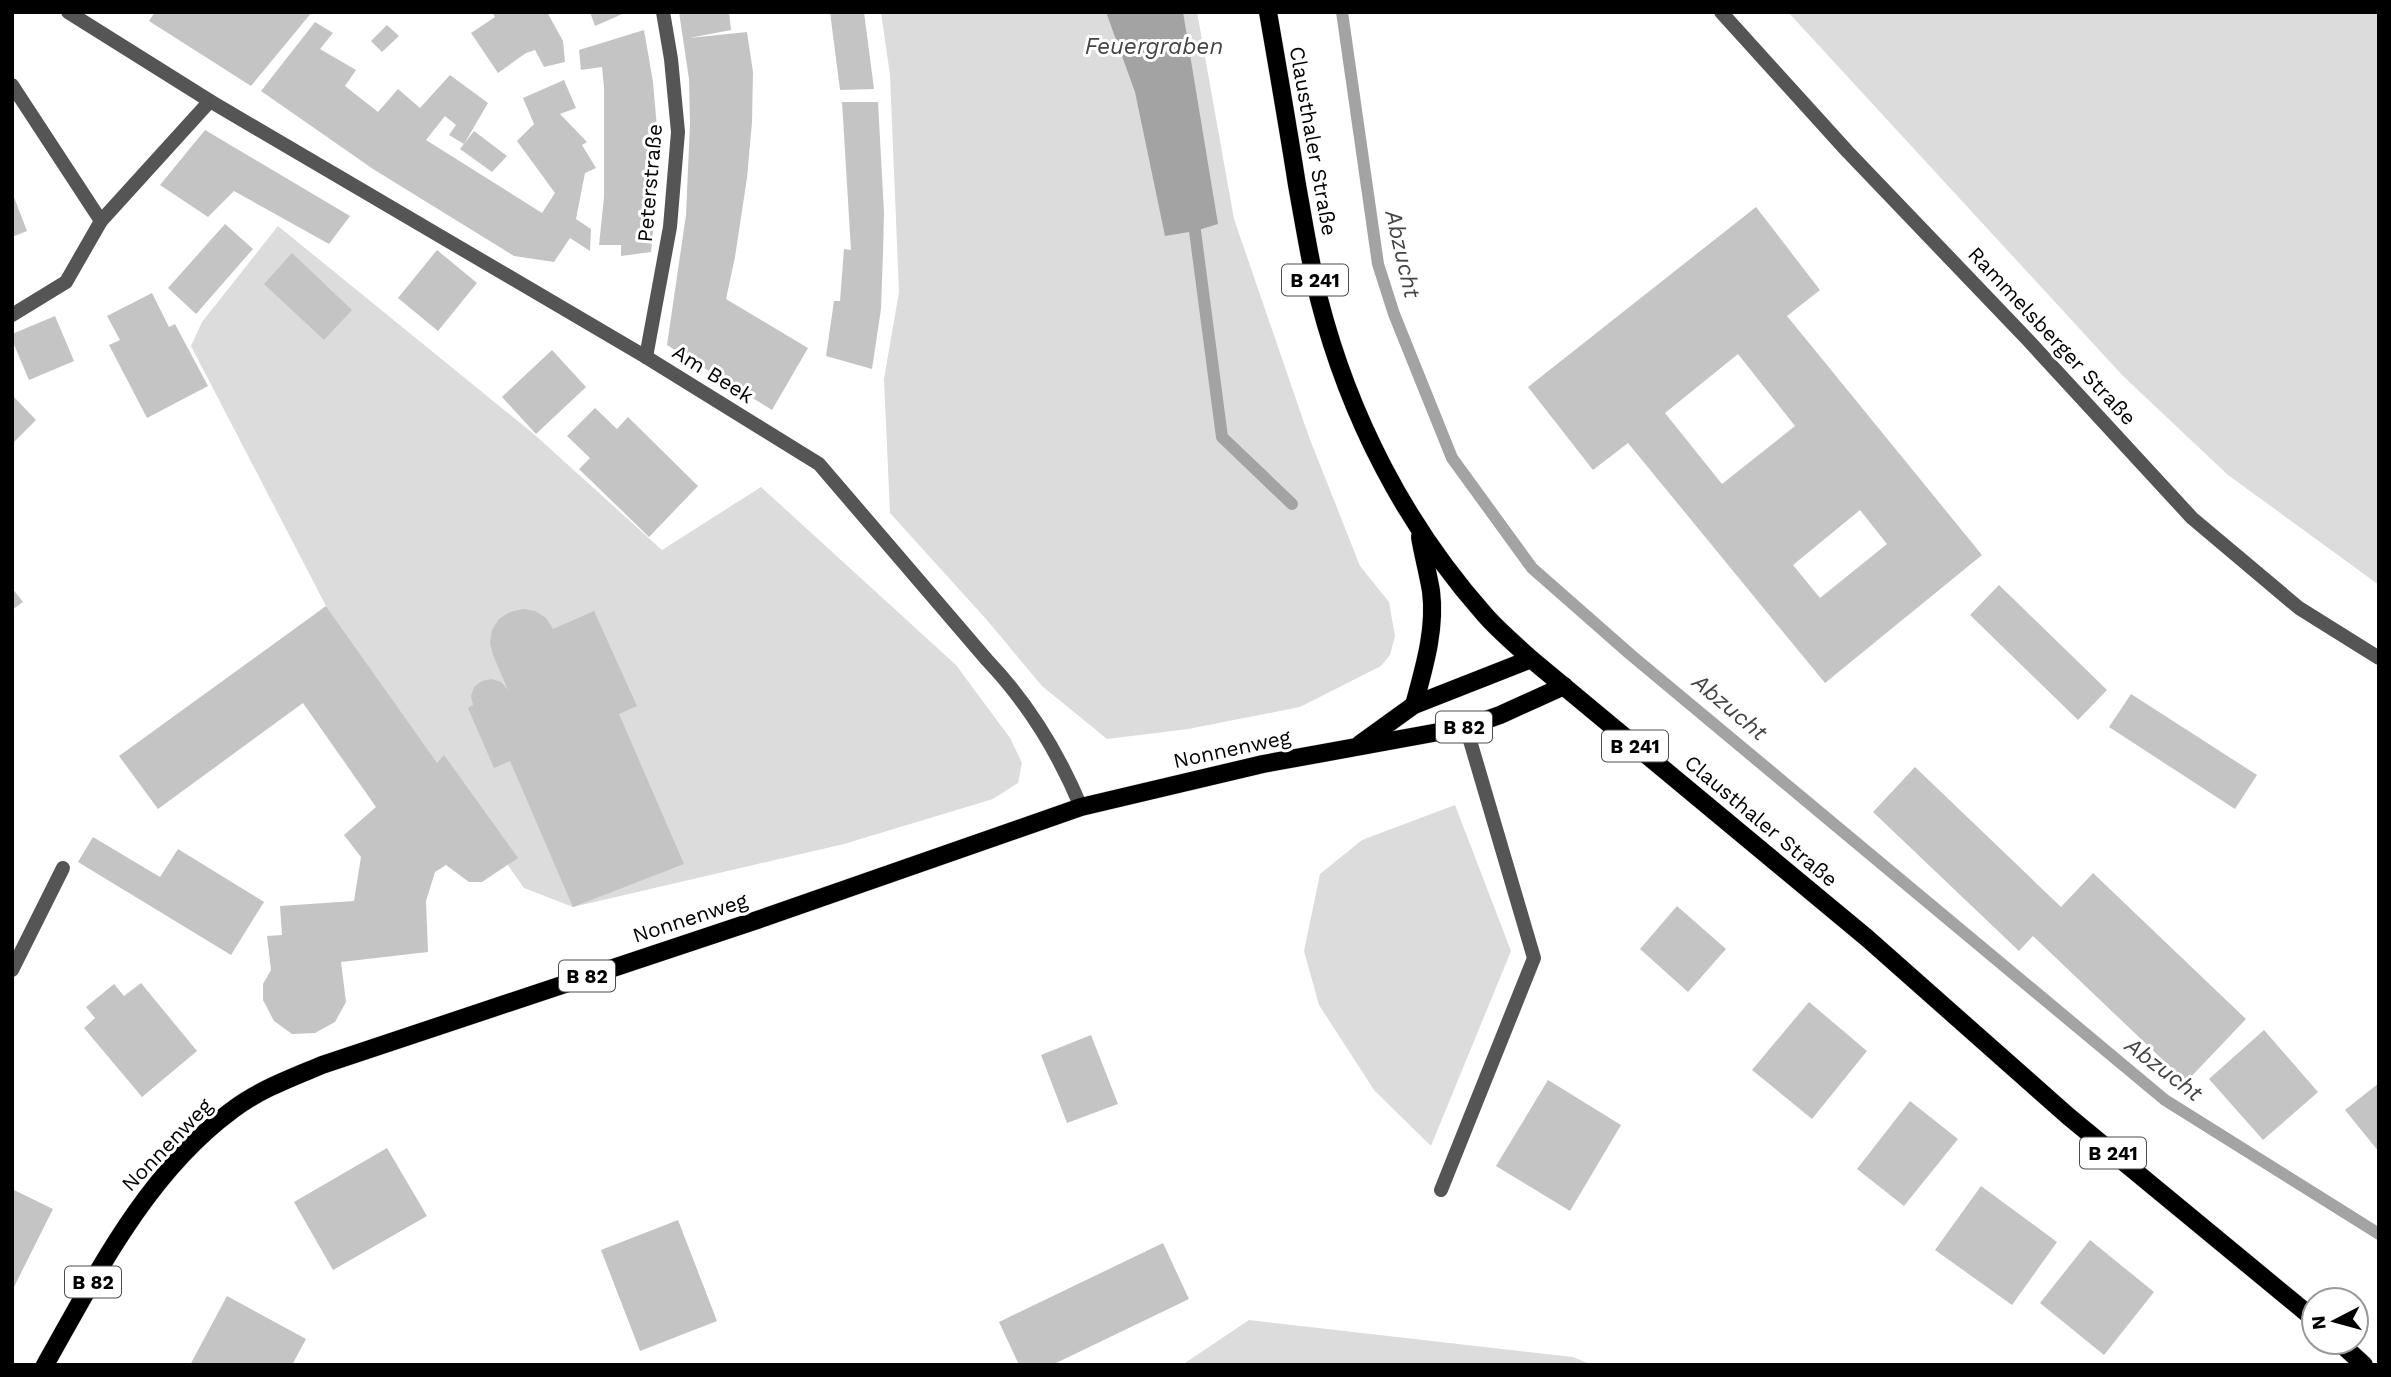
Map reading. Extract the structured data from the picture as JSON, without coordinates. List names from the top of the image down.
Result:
{
  "streets": {
    "main road": [
      "Clausthaler Straße",
      "B 241",
      "B 82",
      "Nonnenweg"
    ],
    "street": ["Peterstraße", "Rammelsberger Straße", "Am Beek"]
  },
  "crossings": [
    ["Clausthaler Straße", "B 82"],
    ["Clausthaler Straße", "Nonnenweg"],
    ["Peterstraße", "Am Beek"],
    ["Am Beek", "Nonnenweg"],
    ["B 82", "Nonnenweg"]
  ],
  "water": ["Feuergraben", "Abzucht"],
  "north": "left"
}
